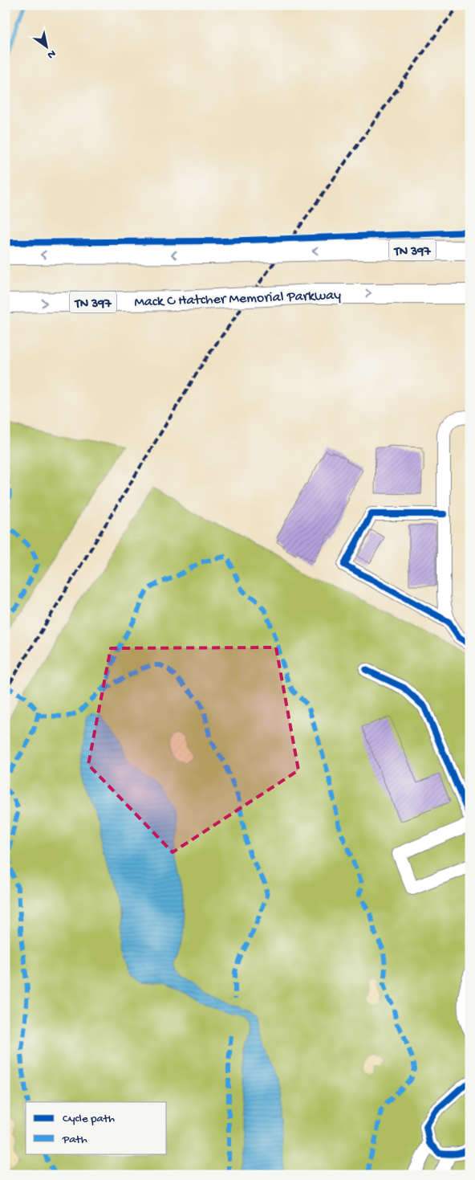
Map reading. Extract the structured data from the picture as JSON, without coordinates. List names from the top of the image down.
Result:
{
  "streets": {
    "highway": ["TN 397", "Mack C Hatcher Memorial Parkway"]
  },
  "legend": ["Cycle path", "Path"],
  "north": "bottom right"
}
